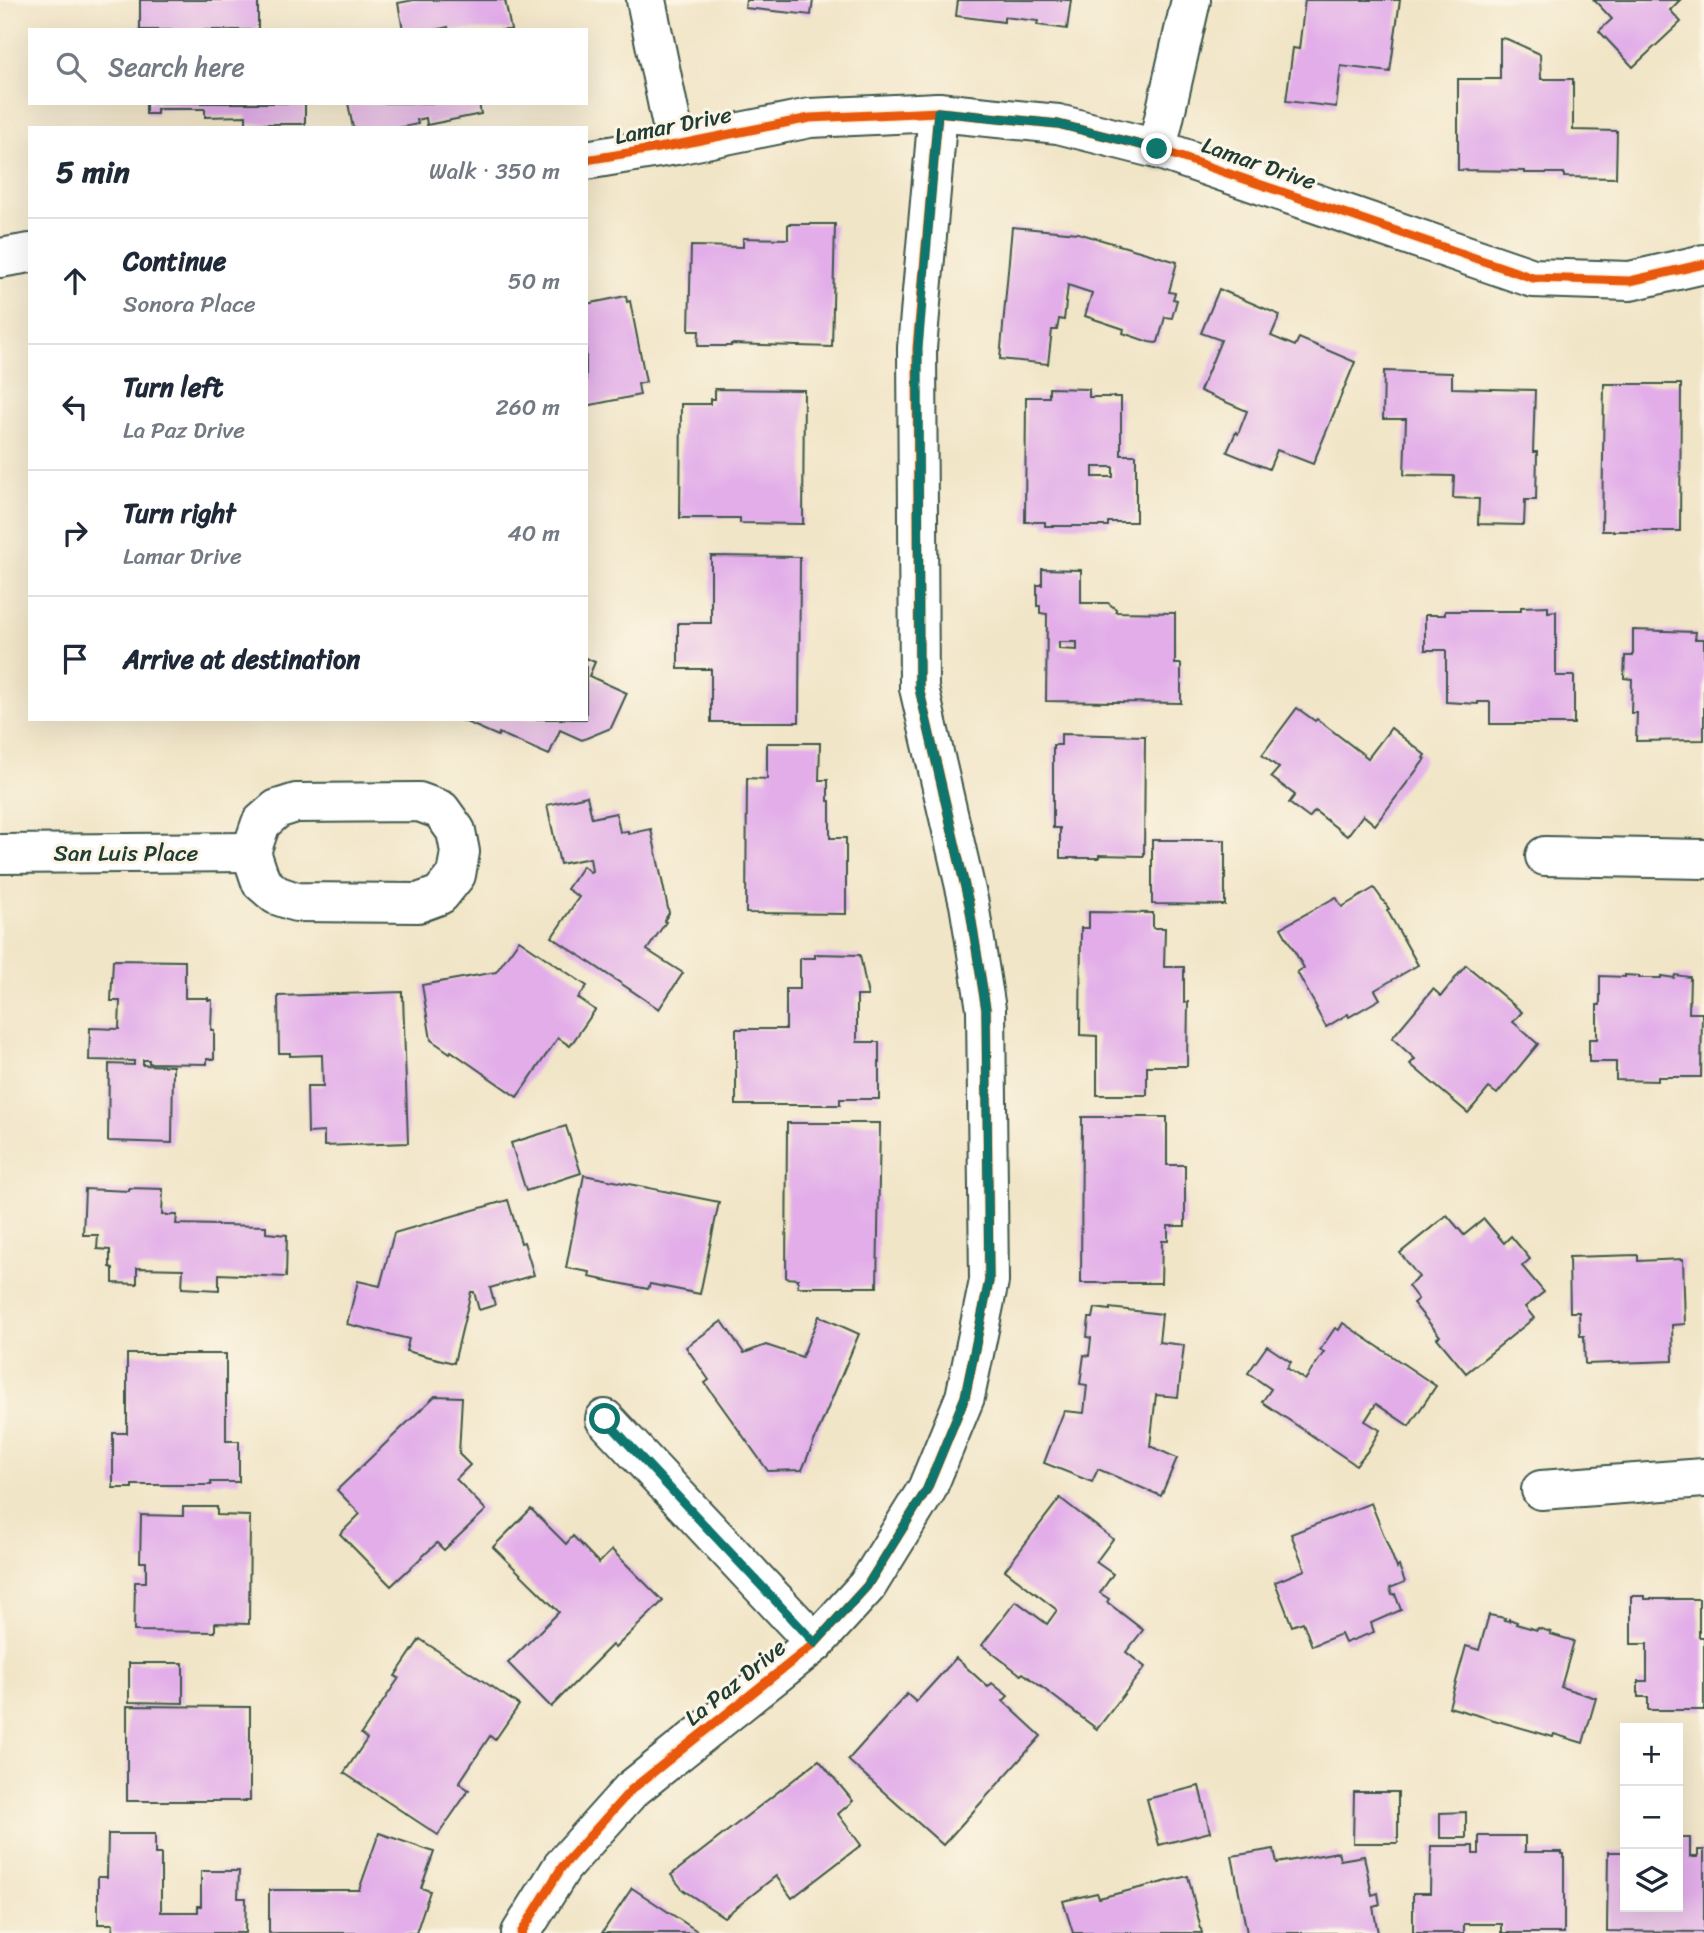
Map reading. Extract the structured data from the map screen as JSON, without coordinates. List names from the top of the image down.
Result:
{
  "streets": {
    "street": ["Lamar Drive", "San Luis Place", "La Paz Drive"]
  },
  "crossings": [
    ["Lamar Drive", "La Paz Drive"]
  ],
  "page": {
    "search": "Search here",
    "heading": ["5 min", "Walk · 350 m"],
    "list": [
      ["Continue", "Sonora Place", "50 m"],
      ["Turn left", "La Paz Drive", "260 m"],
      ["Turn right", "Lamar Drive", "40 m"],
      "Arrive at destination"
    ],
    "map_buttons": ["+", "−"]
  }
}
